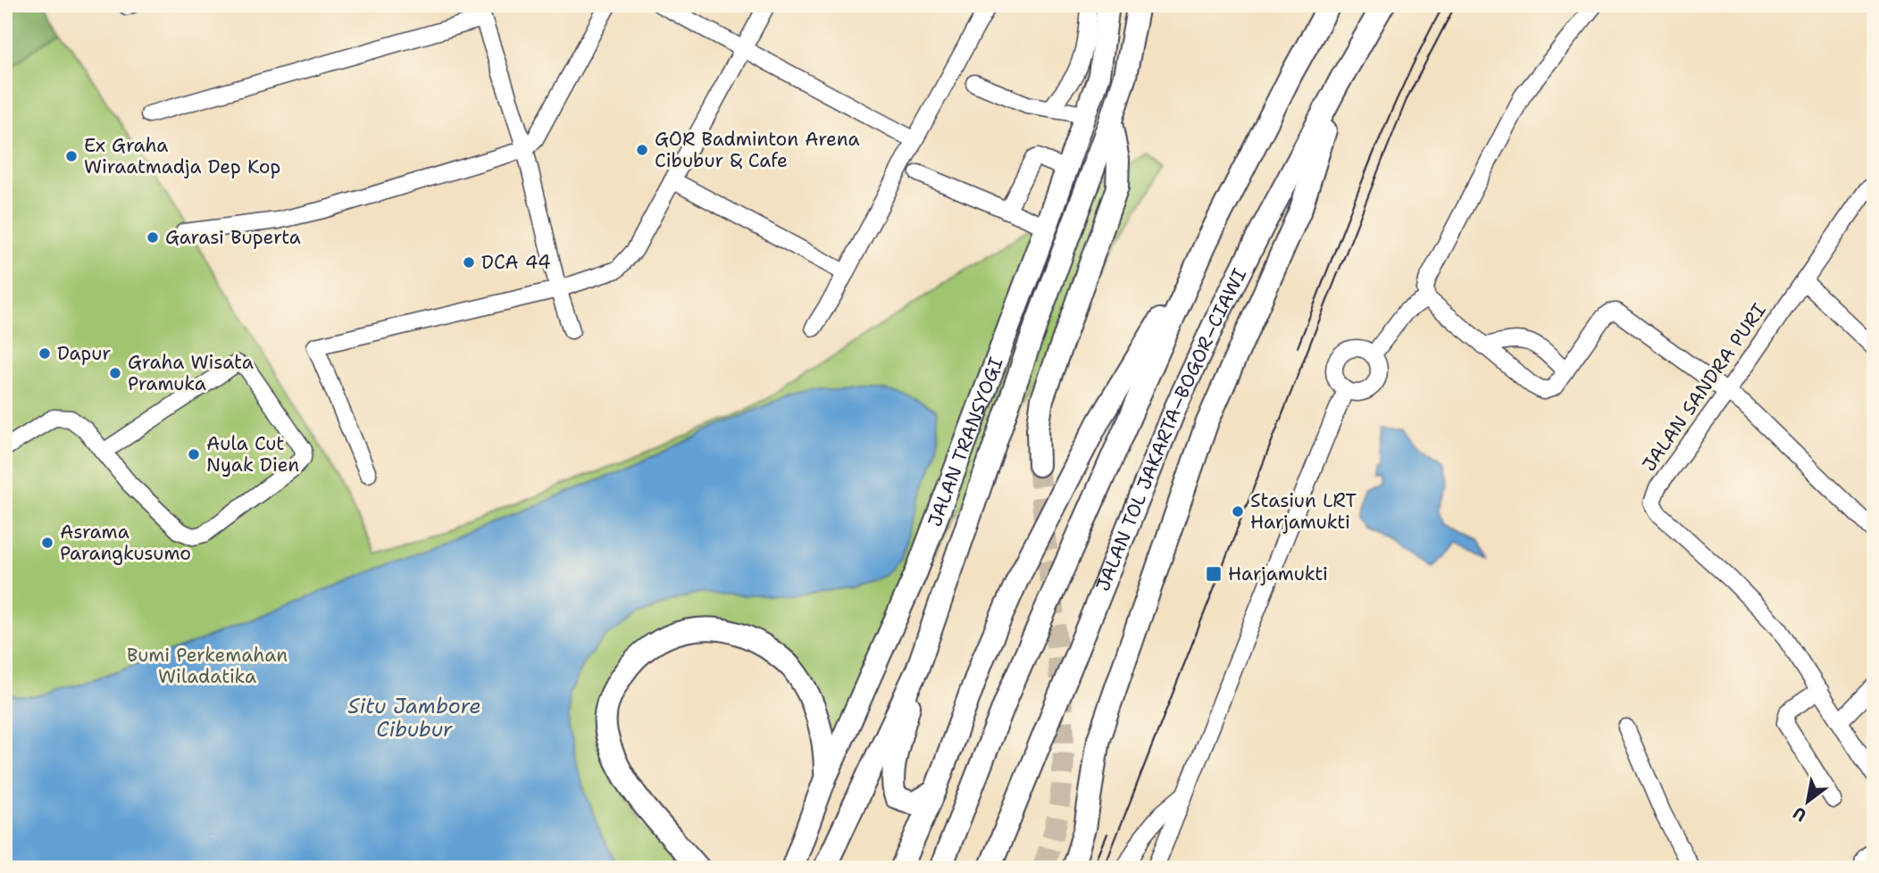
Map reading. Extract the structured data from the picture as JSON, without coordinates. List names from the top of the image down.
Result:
{
  "streets": {
    "highway": ["JALAN TOL JAKARTA–BOGOR–CIAWI", "JALAN TRANSYOGI"],
    "street": ["JALAN SANDRA PURI"]
  },
  "water": ["Situ Jambore Cibubur"],
  "parks": ["Bumi Perkemahan Wiladatika"],
  "places": {
    "other": [
      "GOR Badminton Arena Cibubur & Cafe",
      "Ex Graha Wiraatmadja Dep Kop",
      "Garasi Buperta",
      "DCA 44",
      "Dapur",
      "Graha Wisata Pramuka",
      "Aula Cut Nyak Dien",
      "Stasiun LRT Harjamukti",
      "Asrama Parangkusumo"
    ],
    "transit": ["Harjamukti"]
  },
  "north": "bottom left"
}
